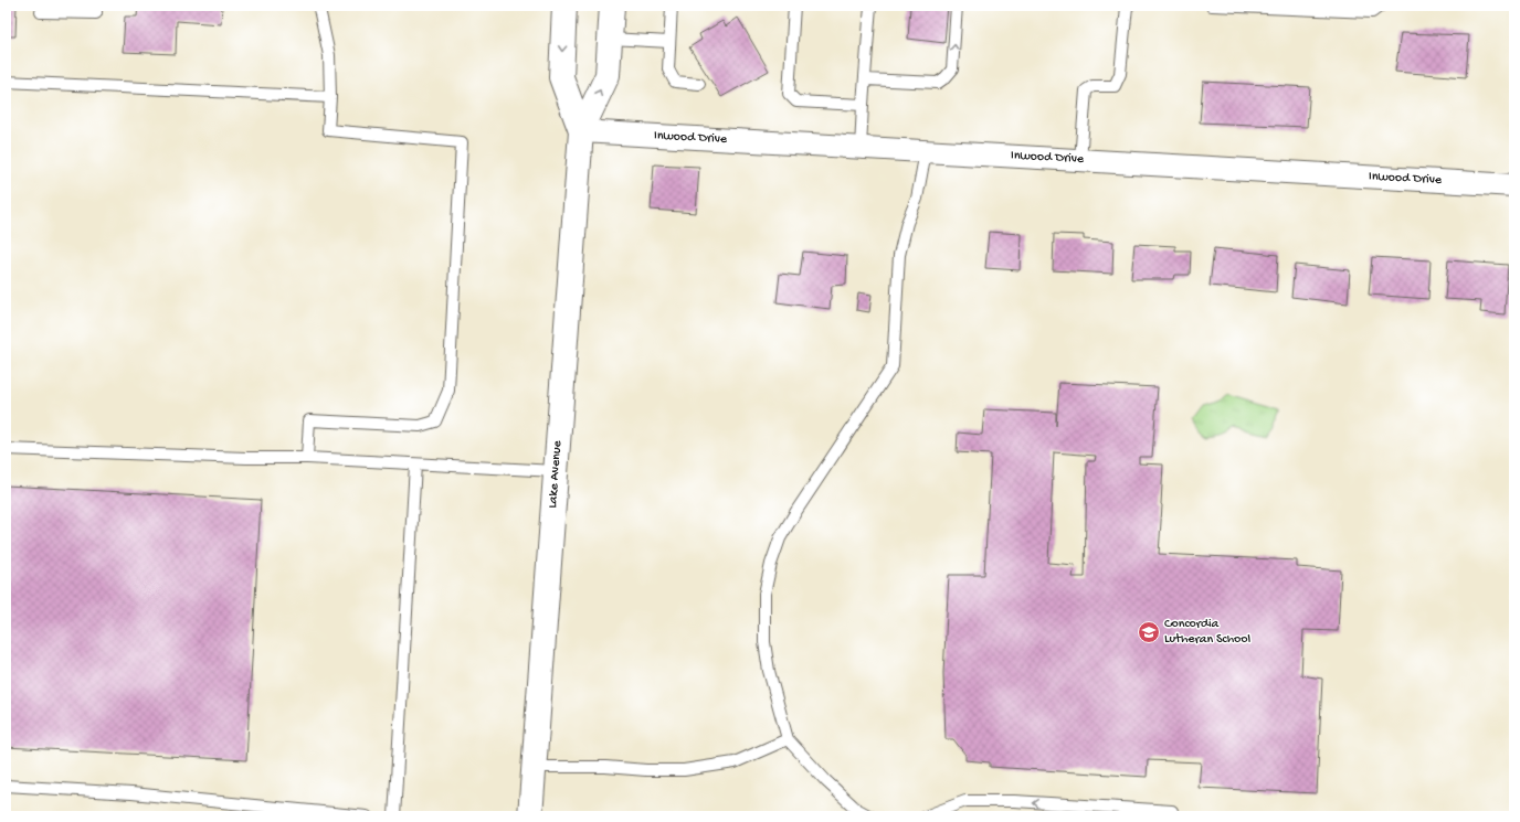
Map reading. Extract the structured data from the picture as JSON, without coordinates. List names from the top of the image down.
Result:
{
  "streets": {
    "main road": ["Lake Avenue"],
    "street": ["Inwood Drive"]
  },
  "crossings": [
    ["Inwood Drive", "Lake Avenue"]
  ],
  "places": {
    "school or university": ["Concordia Lutheran School"]
  }
}
